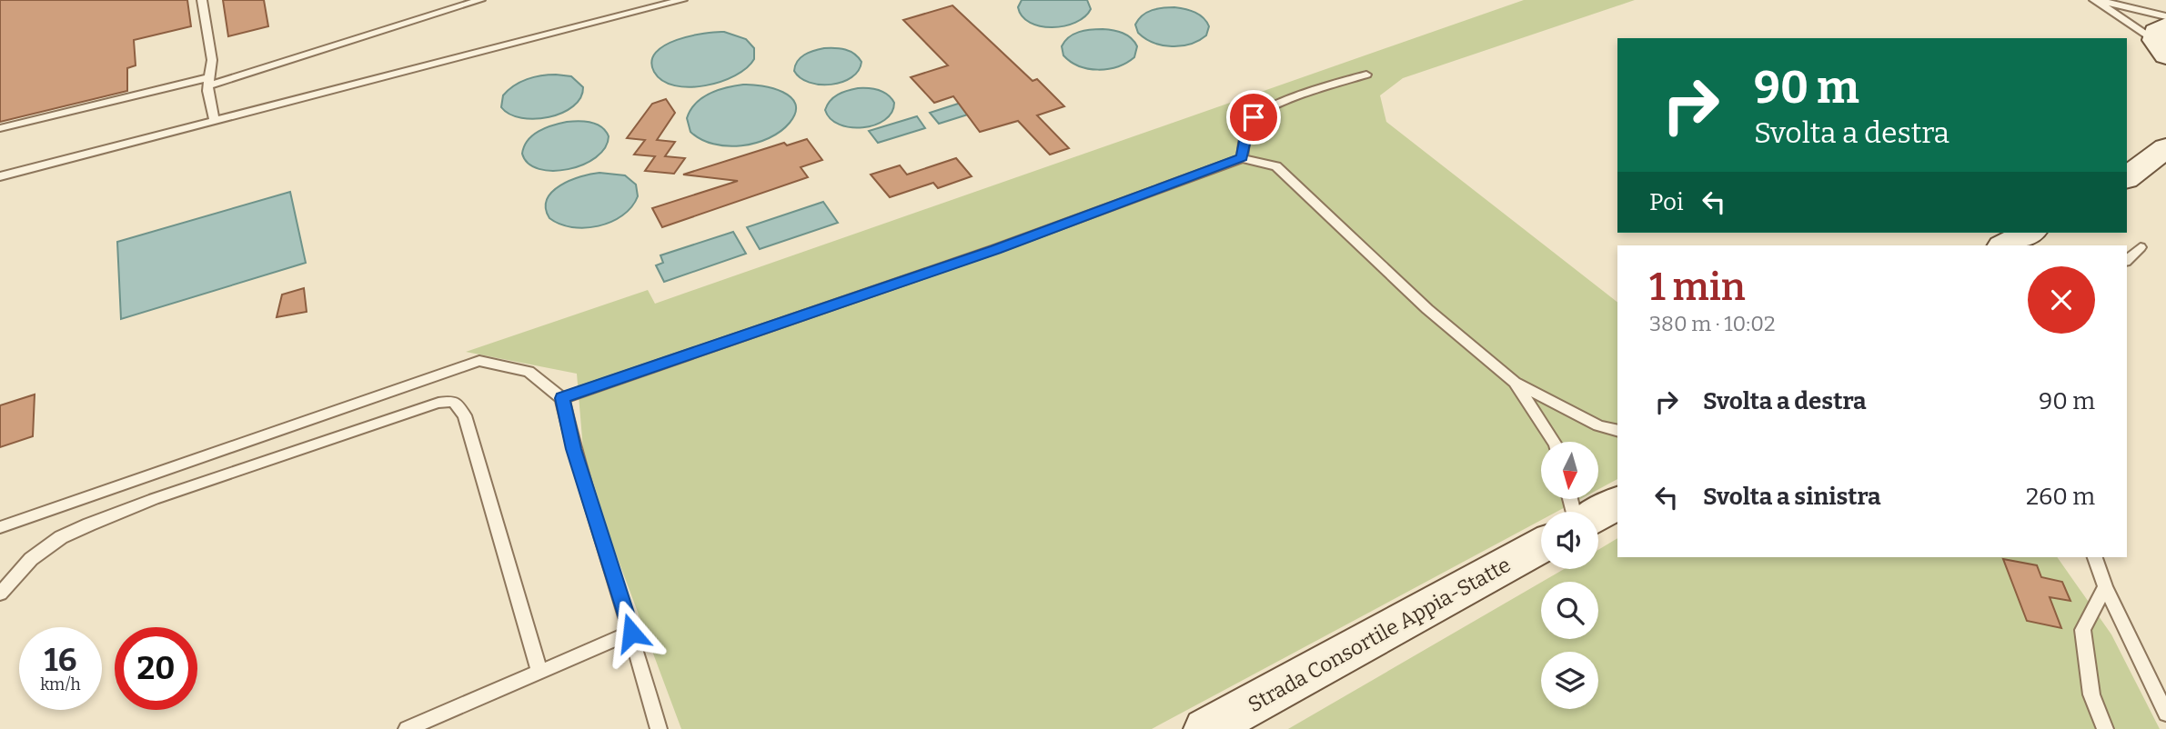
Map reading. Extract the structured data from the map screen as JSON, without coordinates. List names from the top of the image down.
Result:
{
  "streets": {
    "street": ["Strada Consortile Appia-Statte"]
  },
  "north": "bottom",
  "page": {
    "turn": ["90 m", "Svolta a destra"],
    "then": "Poi",
    "heading": ["1 min", "380 m · 10:02"],
    "list": [
      {
        "name": "Svolta a destra",
        "value": "90 m"
      },
      {
        "name": "Svolta a sinistra",
        "value": "260 m"
      }
    ],
    "speed": "16 km/h",
    "limit": "20"
  }
}
